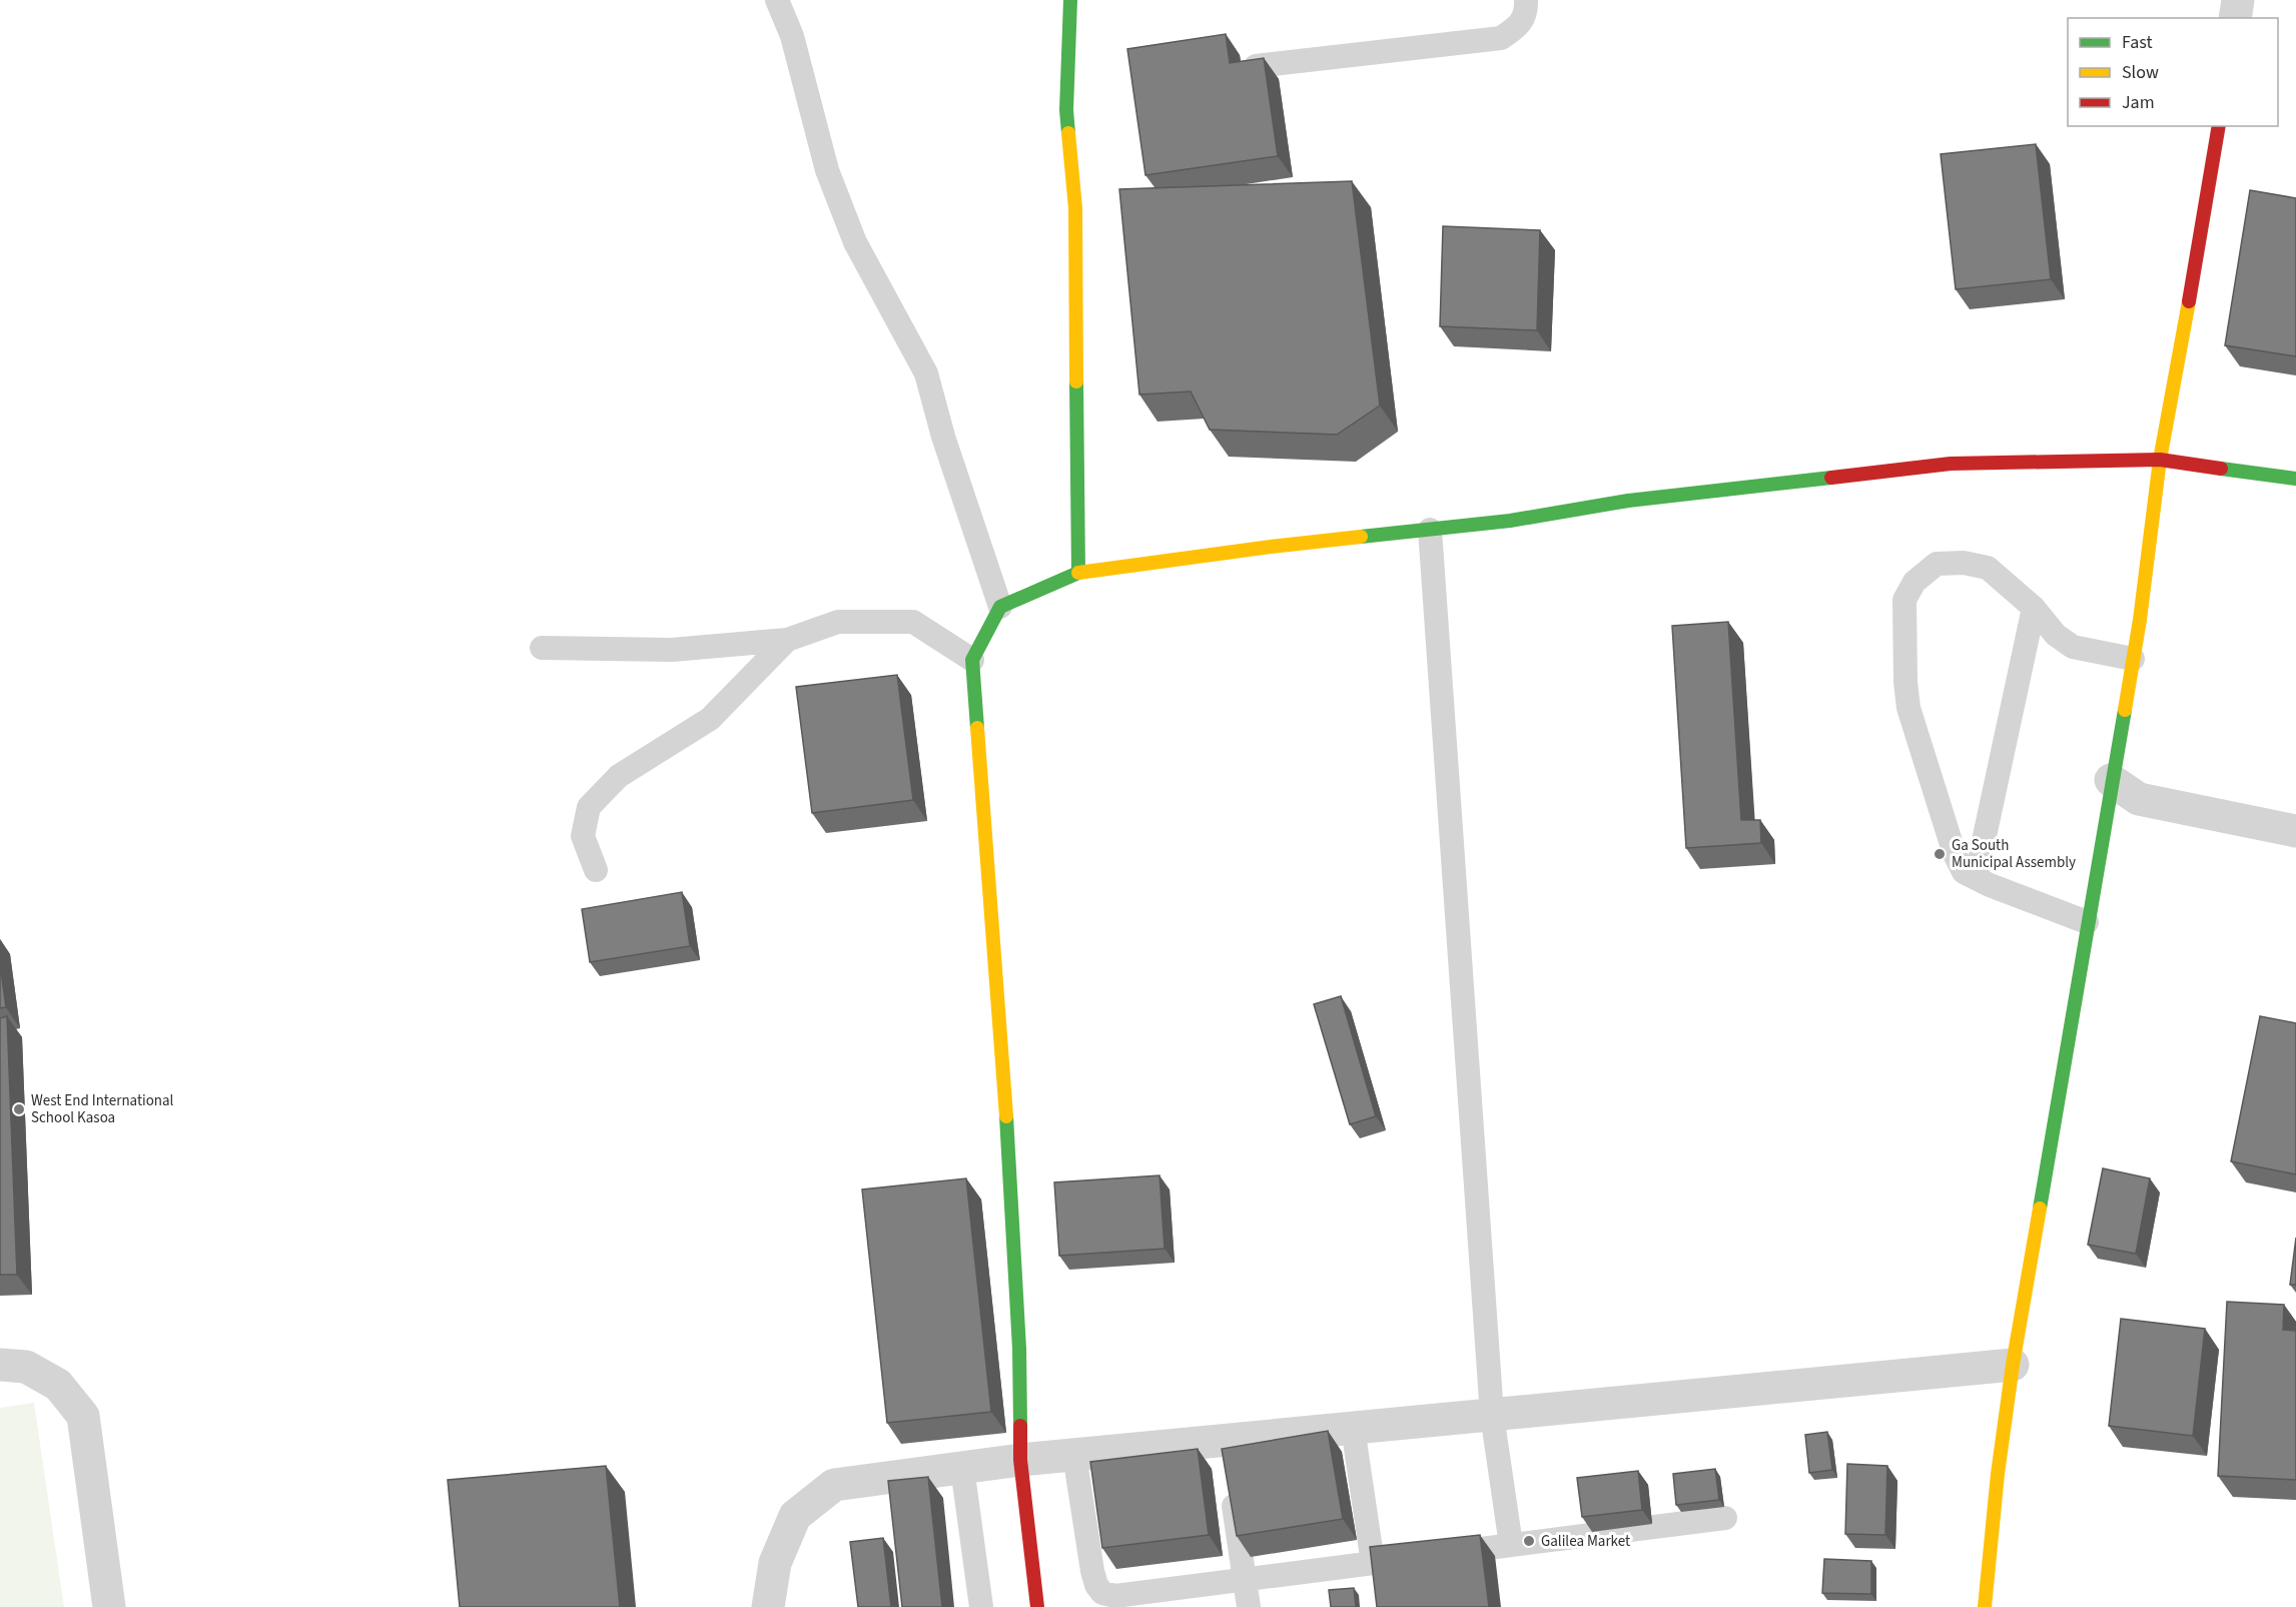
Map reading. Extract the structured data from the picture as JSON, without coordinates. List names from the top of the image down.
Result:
{
  "places": ["Ga South Municipal Assembly", "West End International School Kasoa", "Galilea Market"],
  "legend": ["Fast", "Slow", "Jam"]
}
